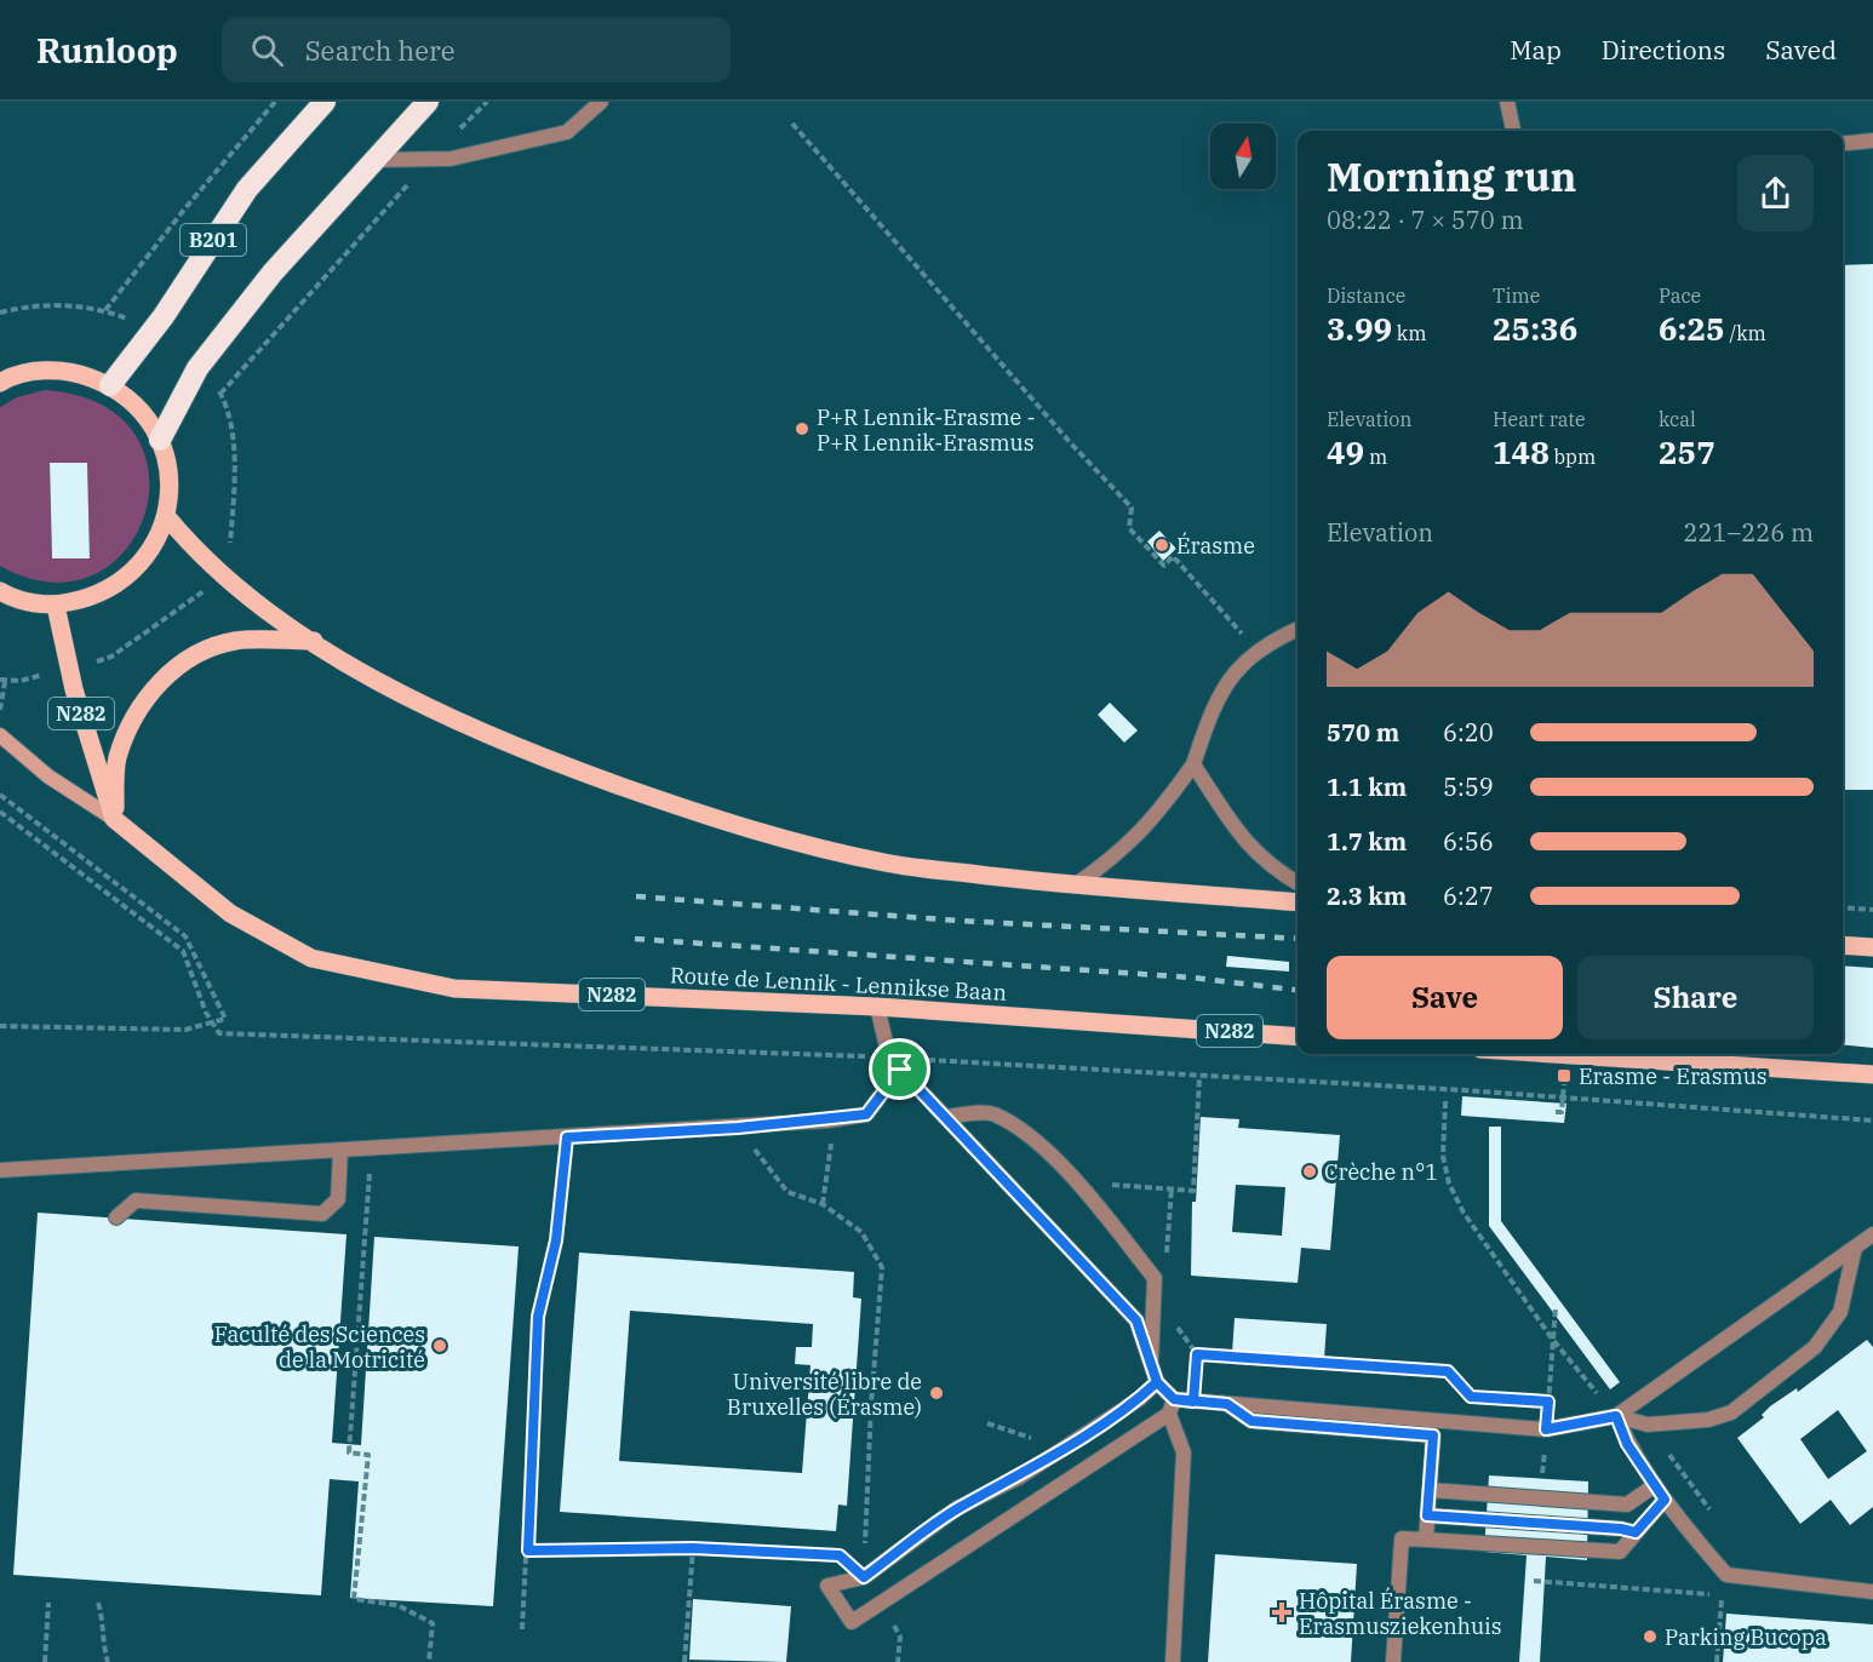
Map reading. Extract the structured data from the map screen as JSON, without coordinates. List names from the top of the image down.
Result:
{
  "streets": {
    "highway": ["B201"],
    "main road": ["N282", "Route de Lennik - Lennikse Baan"]
  },
  "crossings": [
    ["N282", "Route de Lennik - Lennikse Baan"]
  ],
  "places": {
    "other": [
      "P+R Lennik-Erasme - P+R Lennik-Erasmus",
      "Érasme",
      "Crèche n°1",
      "Faculté des Sciences de la Motricité",
      "Université libre de Bruxelles (Érasme)",
      "Parking Bucopa"
    ],
    "transit": ["Erasme - Erasmus"],
    "health": ["Hôpital Érasme - Erasmusziekenhuis"]
  },
  "north": "top",
  "page": {
    "header": "Runloop",
    "search": "Search here",
    "nav": ["Map", "Directions", "Saved"],
    "heading": ["Morning run", "08:22 · 7 × 570 m"],
    "stats": [
      ["Distance", "3.99 km"],
      ["Time", "25:36"],
      ["Pace", "6:25 /km"],
      ["Elevation", "49 m"],
      ["Heart rate", "148 bpm"],
      ["kcal", "257"]
    ],
    "chart": ["Elevation", "221–226 m"],
    "list": [
      {
        "name": "570 m",
        "note": "6:20"
      },
      {
        "name": "1.1 km",
        "note": "5:59"
      },
      {
        "name": "1.7 km",
        "note": "6:56"
      },
      {
        "name": "2.3 km",
        "note": "6:27"
      }
    ],
    "buttons": ["Save", "Share"]
  }
}
